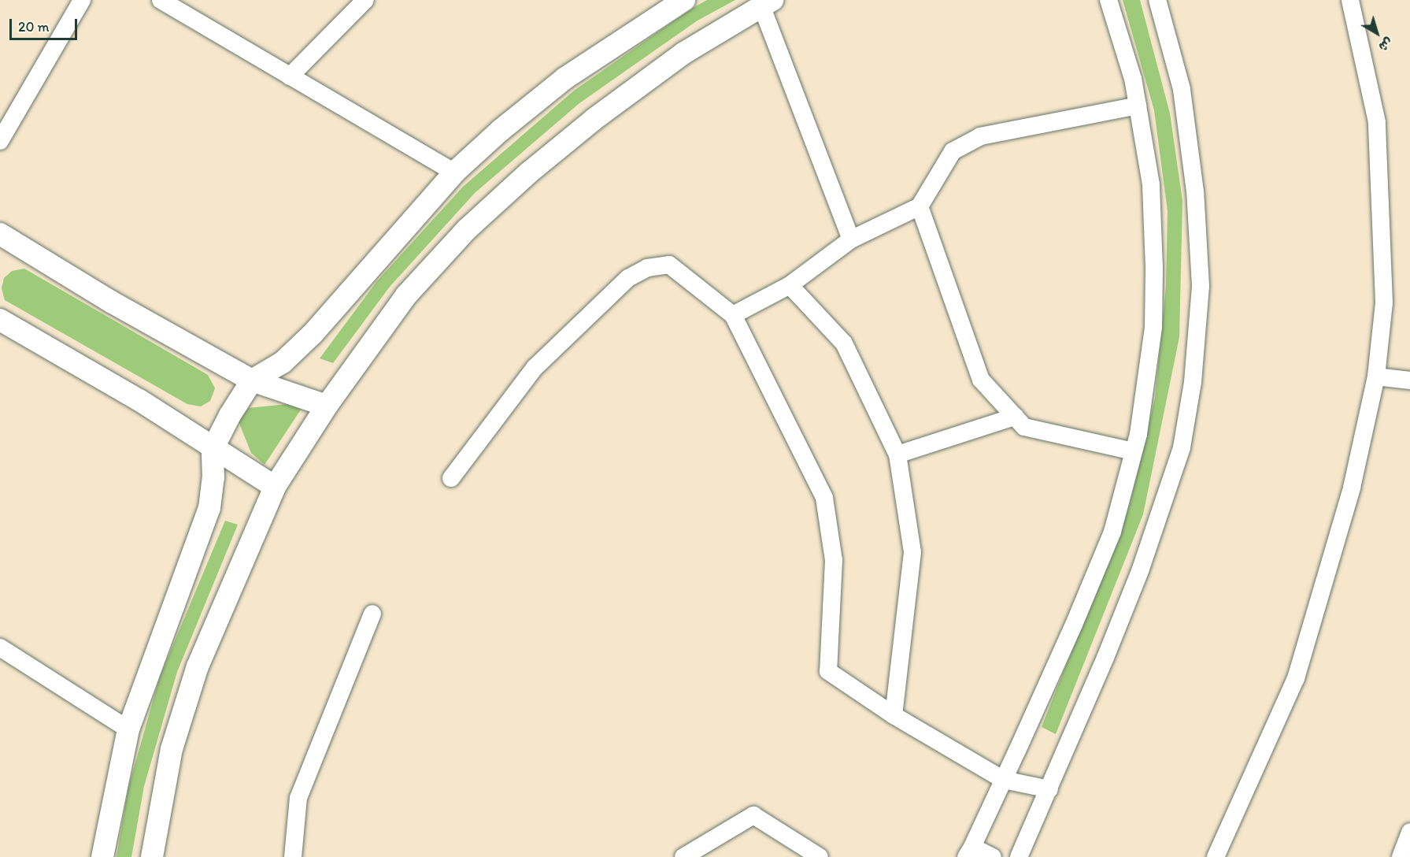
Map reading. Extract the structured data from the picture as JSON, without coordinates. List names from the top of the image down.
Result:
{
  "scale_bar": "20 m",
  "north": "bottom right"
}
